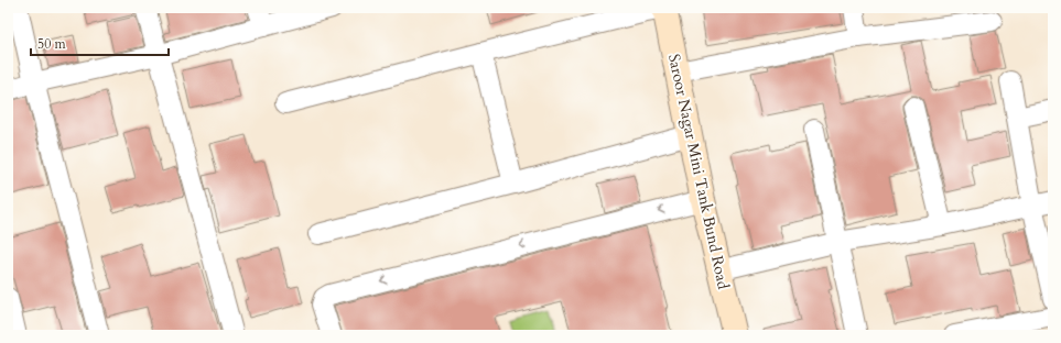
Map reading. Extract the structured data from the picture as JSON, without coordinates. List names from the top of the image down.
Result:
{
  "streets": {
    "main road": ["Saroor Nagar Mini Tank Bund Road"]
  },
  "scale_bar": "50 m"
}
